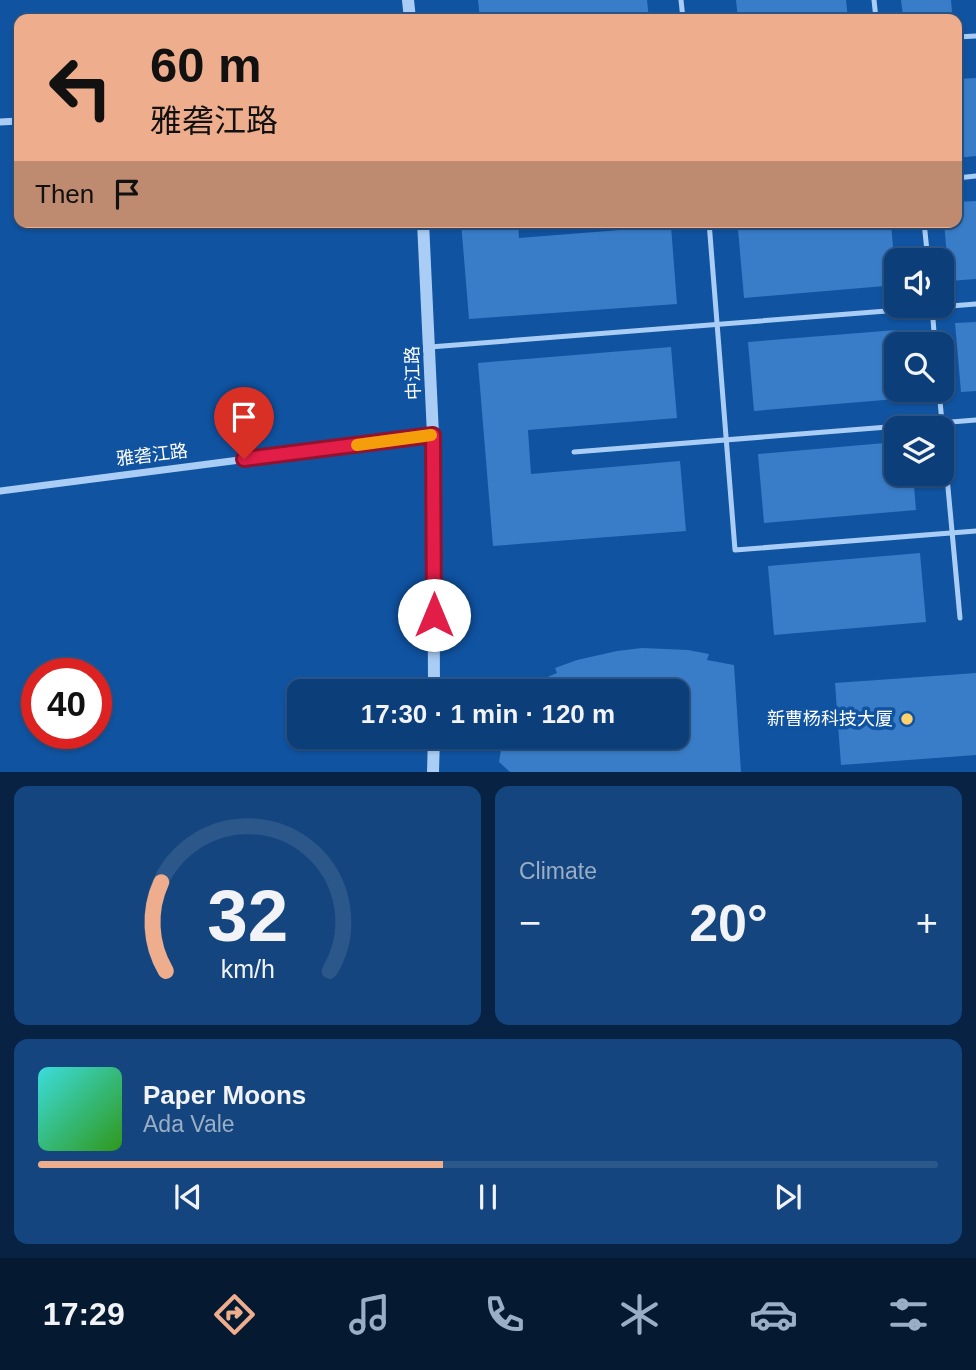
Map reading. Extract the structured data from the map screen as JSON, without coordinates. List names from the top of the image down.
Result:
{
  "streets": {
    "street": ["中江路", "雅砻江路"]
  },
  "crossings": [
    ["中江路", "雅砻江路"]
  ],
  "places": ["新曹杨科技大厦"],
  "page": {
    "turn": ["60 m", "雅砻江路"],
    "then": "Then",
    "limit": "40",
    "trip": "17:30 · 1 min · 120 m",
    "tile": "Climate",
    "heat": ["−", "20°", "+"],
    "song": ["Paper Moons", "Ada Vale"],
    "tabs": "17:29",
    "gauge": ["32", "km/h"]
  }
}
